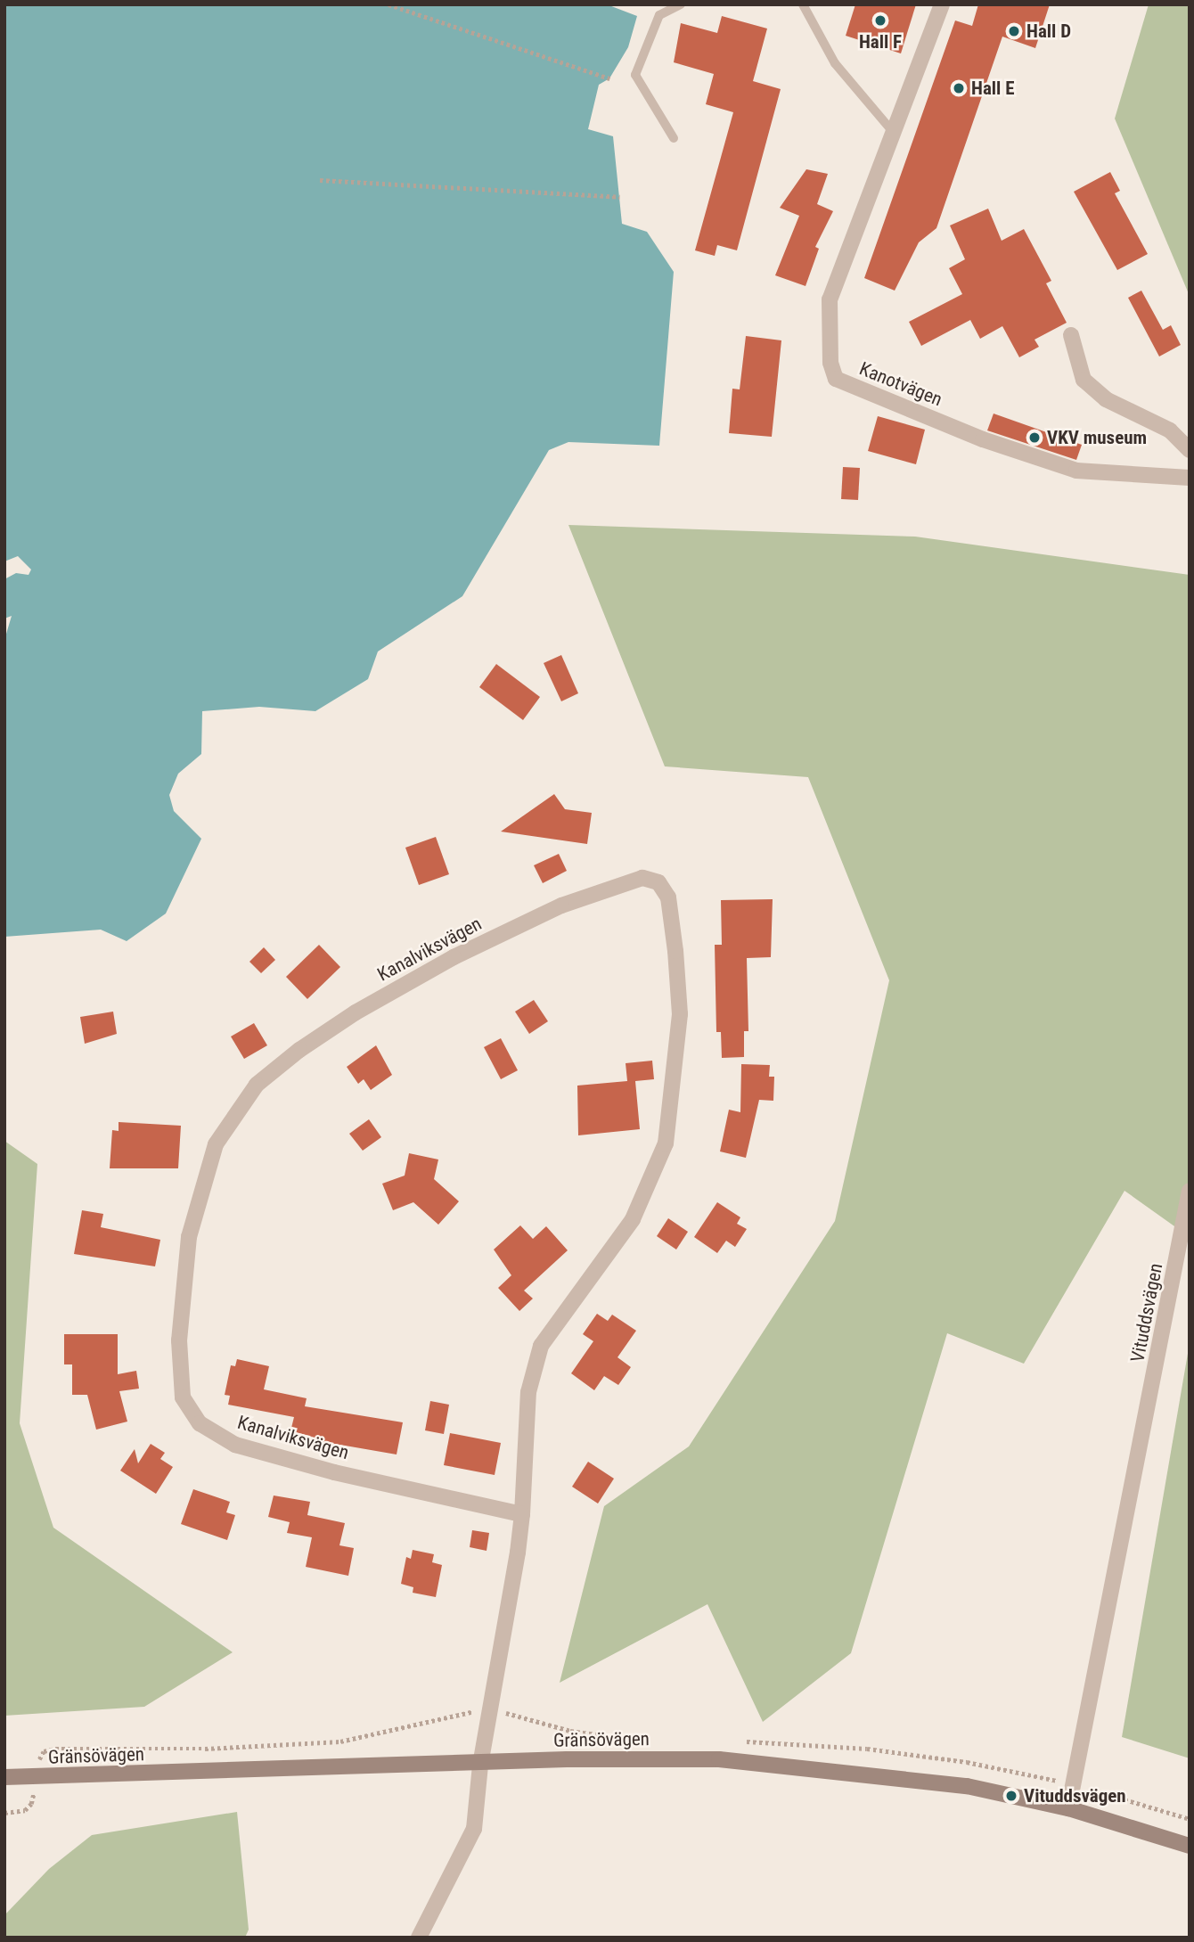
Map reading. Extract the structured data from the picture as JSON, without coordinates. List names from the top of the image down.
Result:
{
  "streets": {
    "street": [
      "Kanotvägen",
      "Kanalviksvägen",
      "Vituddsvägen",
      "Gränsövägen"
    ]
  },
  "crossings": [
    ["Kanalviksvägen", "Gränsövägen"],
    ["Vituddsvägen", "Gränsövägen"]
  ],
  "places": [
    "Hall F",
    "Hall D",
    "Hall E",
    "VKV museum",
    "Vituddsvägen"
  ]
}
